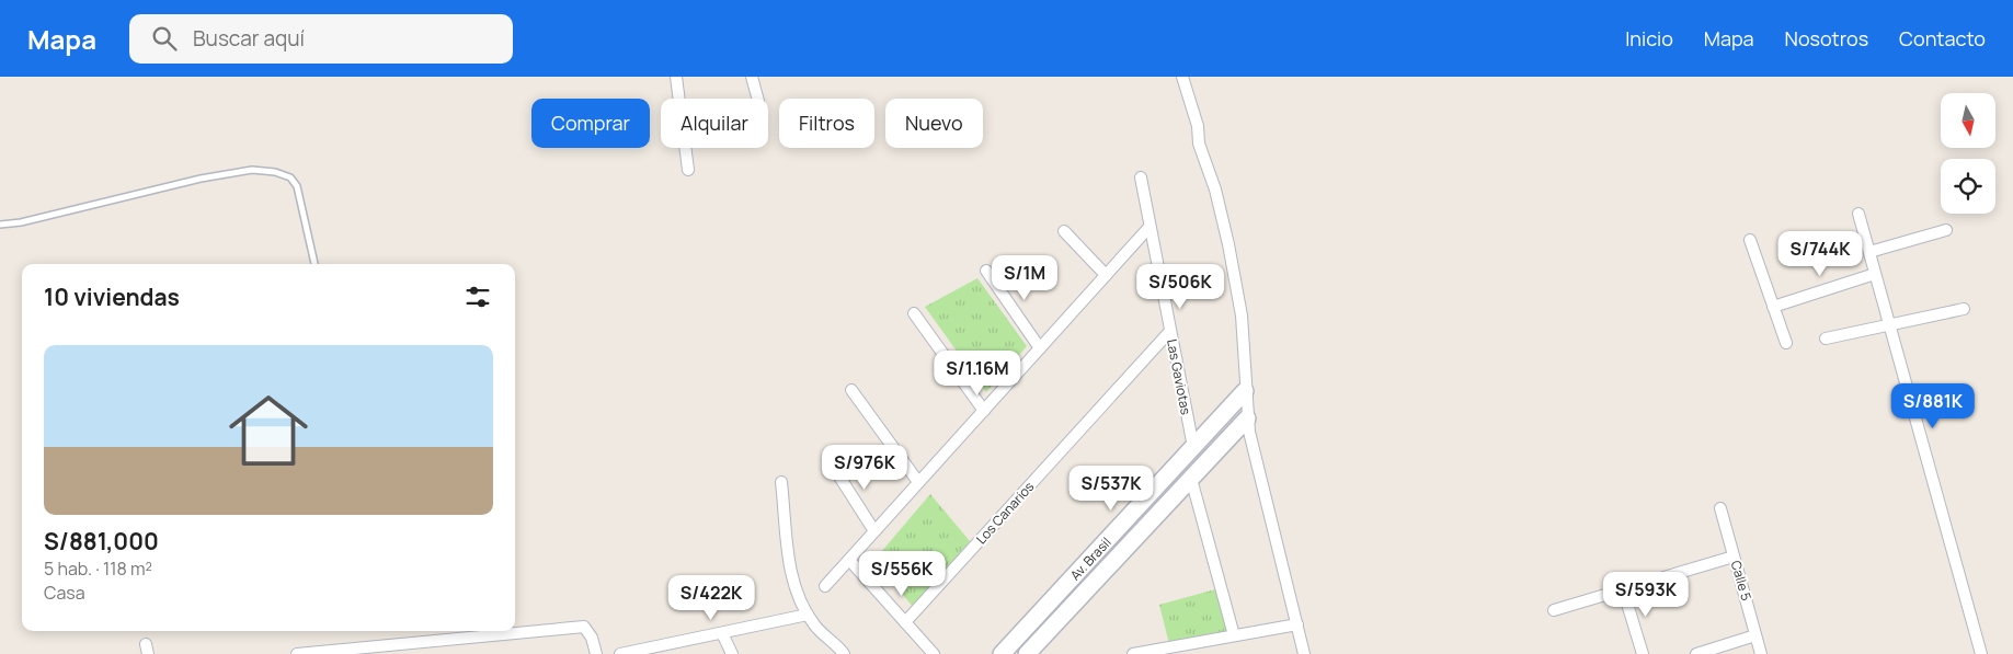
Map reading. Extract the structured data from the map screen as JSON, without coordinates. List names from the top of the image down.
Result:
{
  "streets": {
    "street": [
      "Las Gaviotas",
      "Los Canarios",
      "Av. Brasil",
      "Calle 5"
    ]
  },
  "crossings": [
    ["Las Gaviotas", "Los Canarios"],
    ["Las Gaviotas", "Av. Brasil"]
  ],
  "north": "bottom",
  "page": {
    "header": "Mapa",
    "search": "Buscar aquí",
    "nav": [
      "Inicio",
      "Mapa",
      "Nosotros",
      "Contacto"
    ],
    "chip": [
      "Comprar",
      "Alquilar",
      "Filtros",
      "Nuevo"
    ],
    "price": [
      "S/744K",
      "S/1M",
      "S/506K",
      "S/1.16M",
      "S/881K",
      "S/976K",
      "S/537K",
      "S/556K",
      "S/593K",
      "S/422K"
    ],
    "heading": "10 viviendas",
    "list": [
      {
        "name": "S/881,000",
        "note": "5 hab. · 118 m² · Casa"
      }
    ]
  }
}
